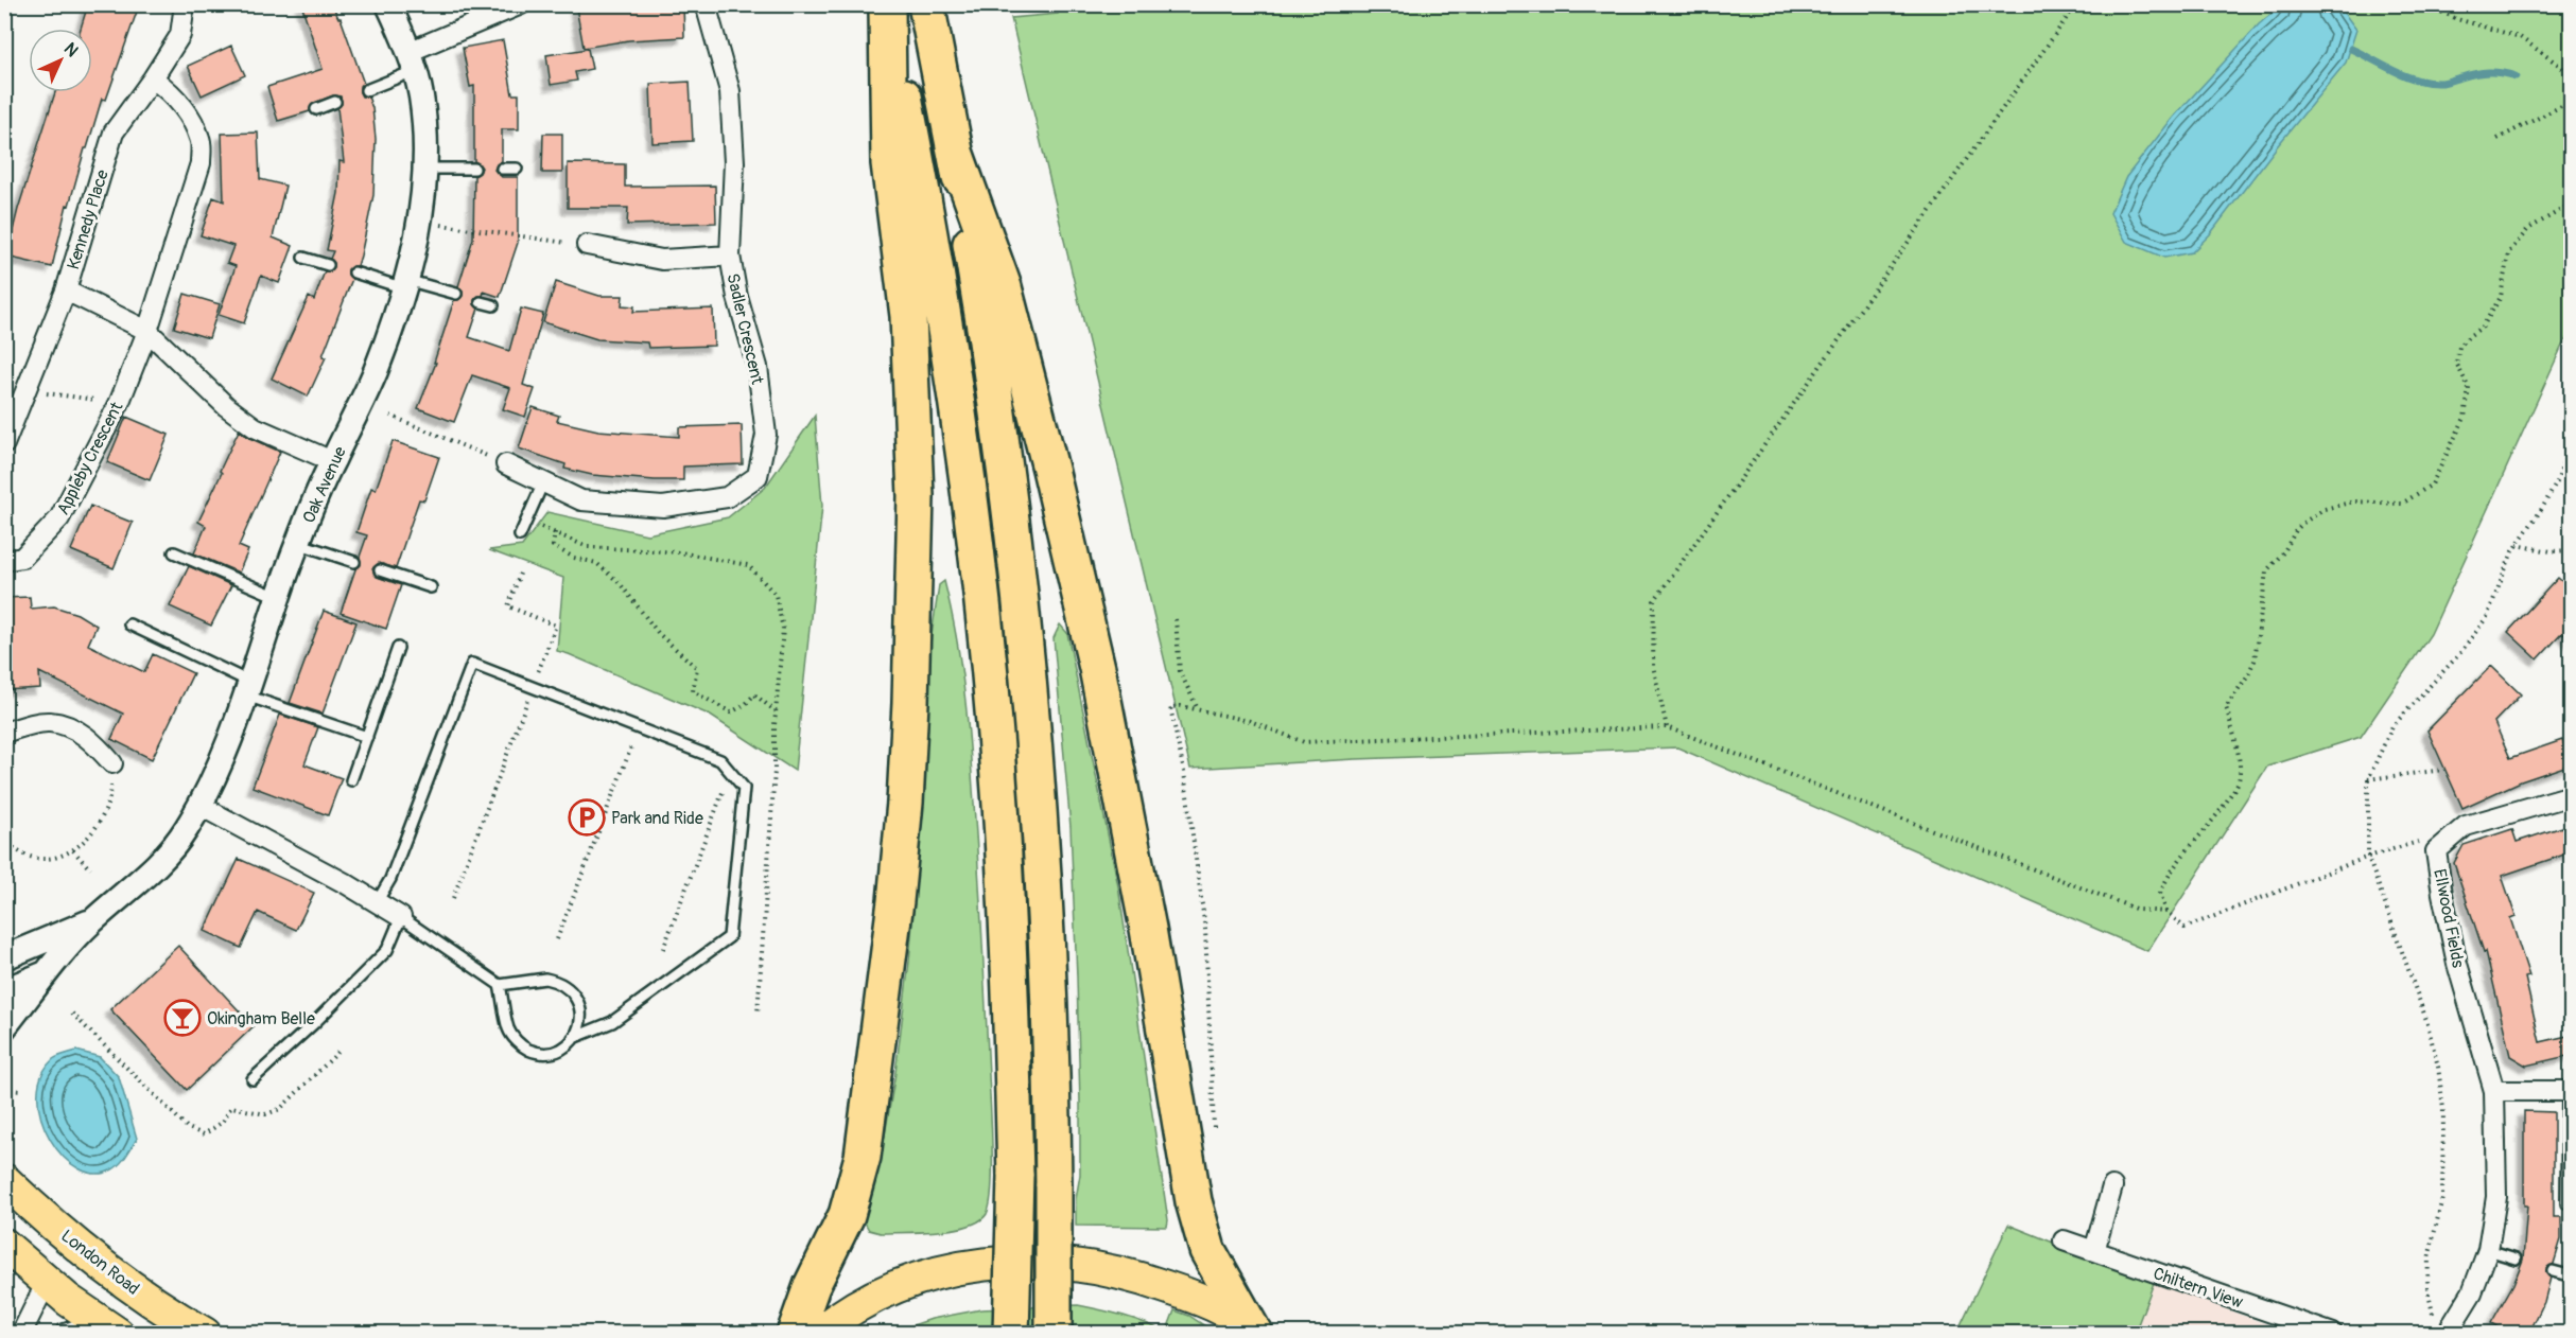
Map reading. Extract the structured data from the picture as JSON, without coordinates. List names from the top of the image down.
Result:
{
  "streets": {
    "main road": ["London Road"],
    "street": [
      "Kennedy Place",
      "Sadler Crescent",
      "Appleby Crescent",
      "Oak Avenue",
      "Ellwood Fields",
      "Chiltern View"
    ]
  },
  "crossings": [
    ["Kennedy Place", "Appleby Crescent"]
  ],
  "places": {
    "parking": ["Park and Ride"],
    "bar": ["Okingham Belle"]
  },
  "north": "top right"
}
